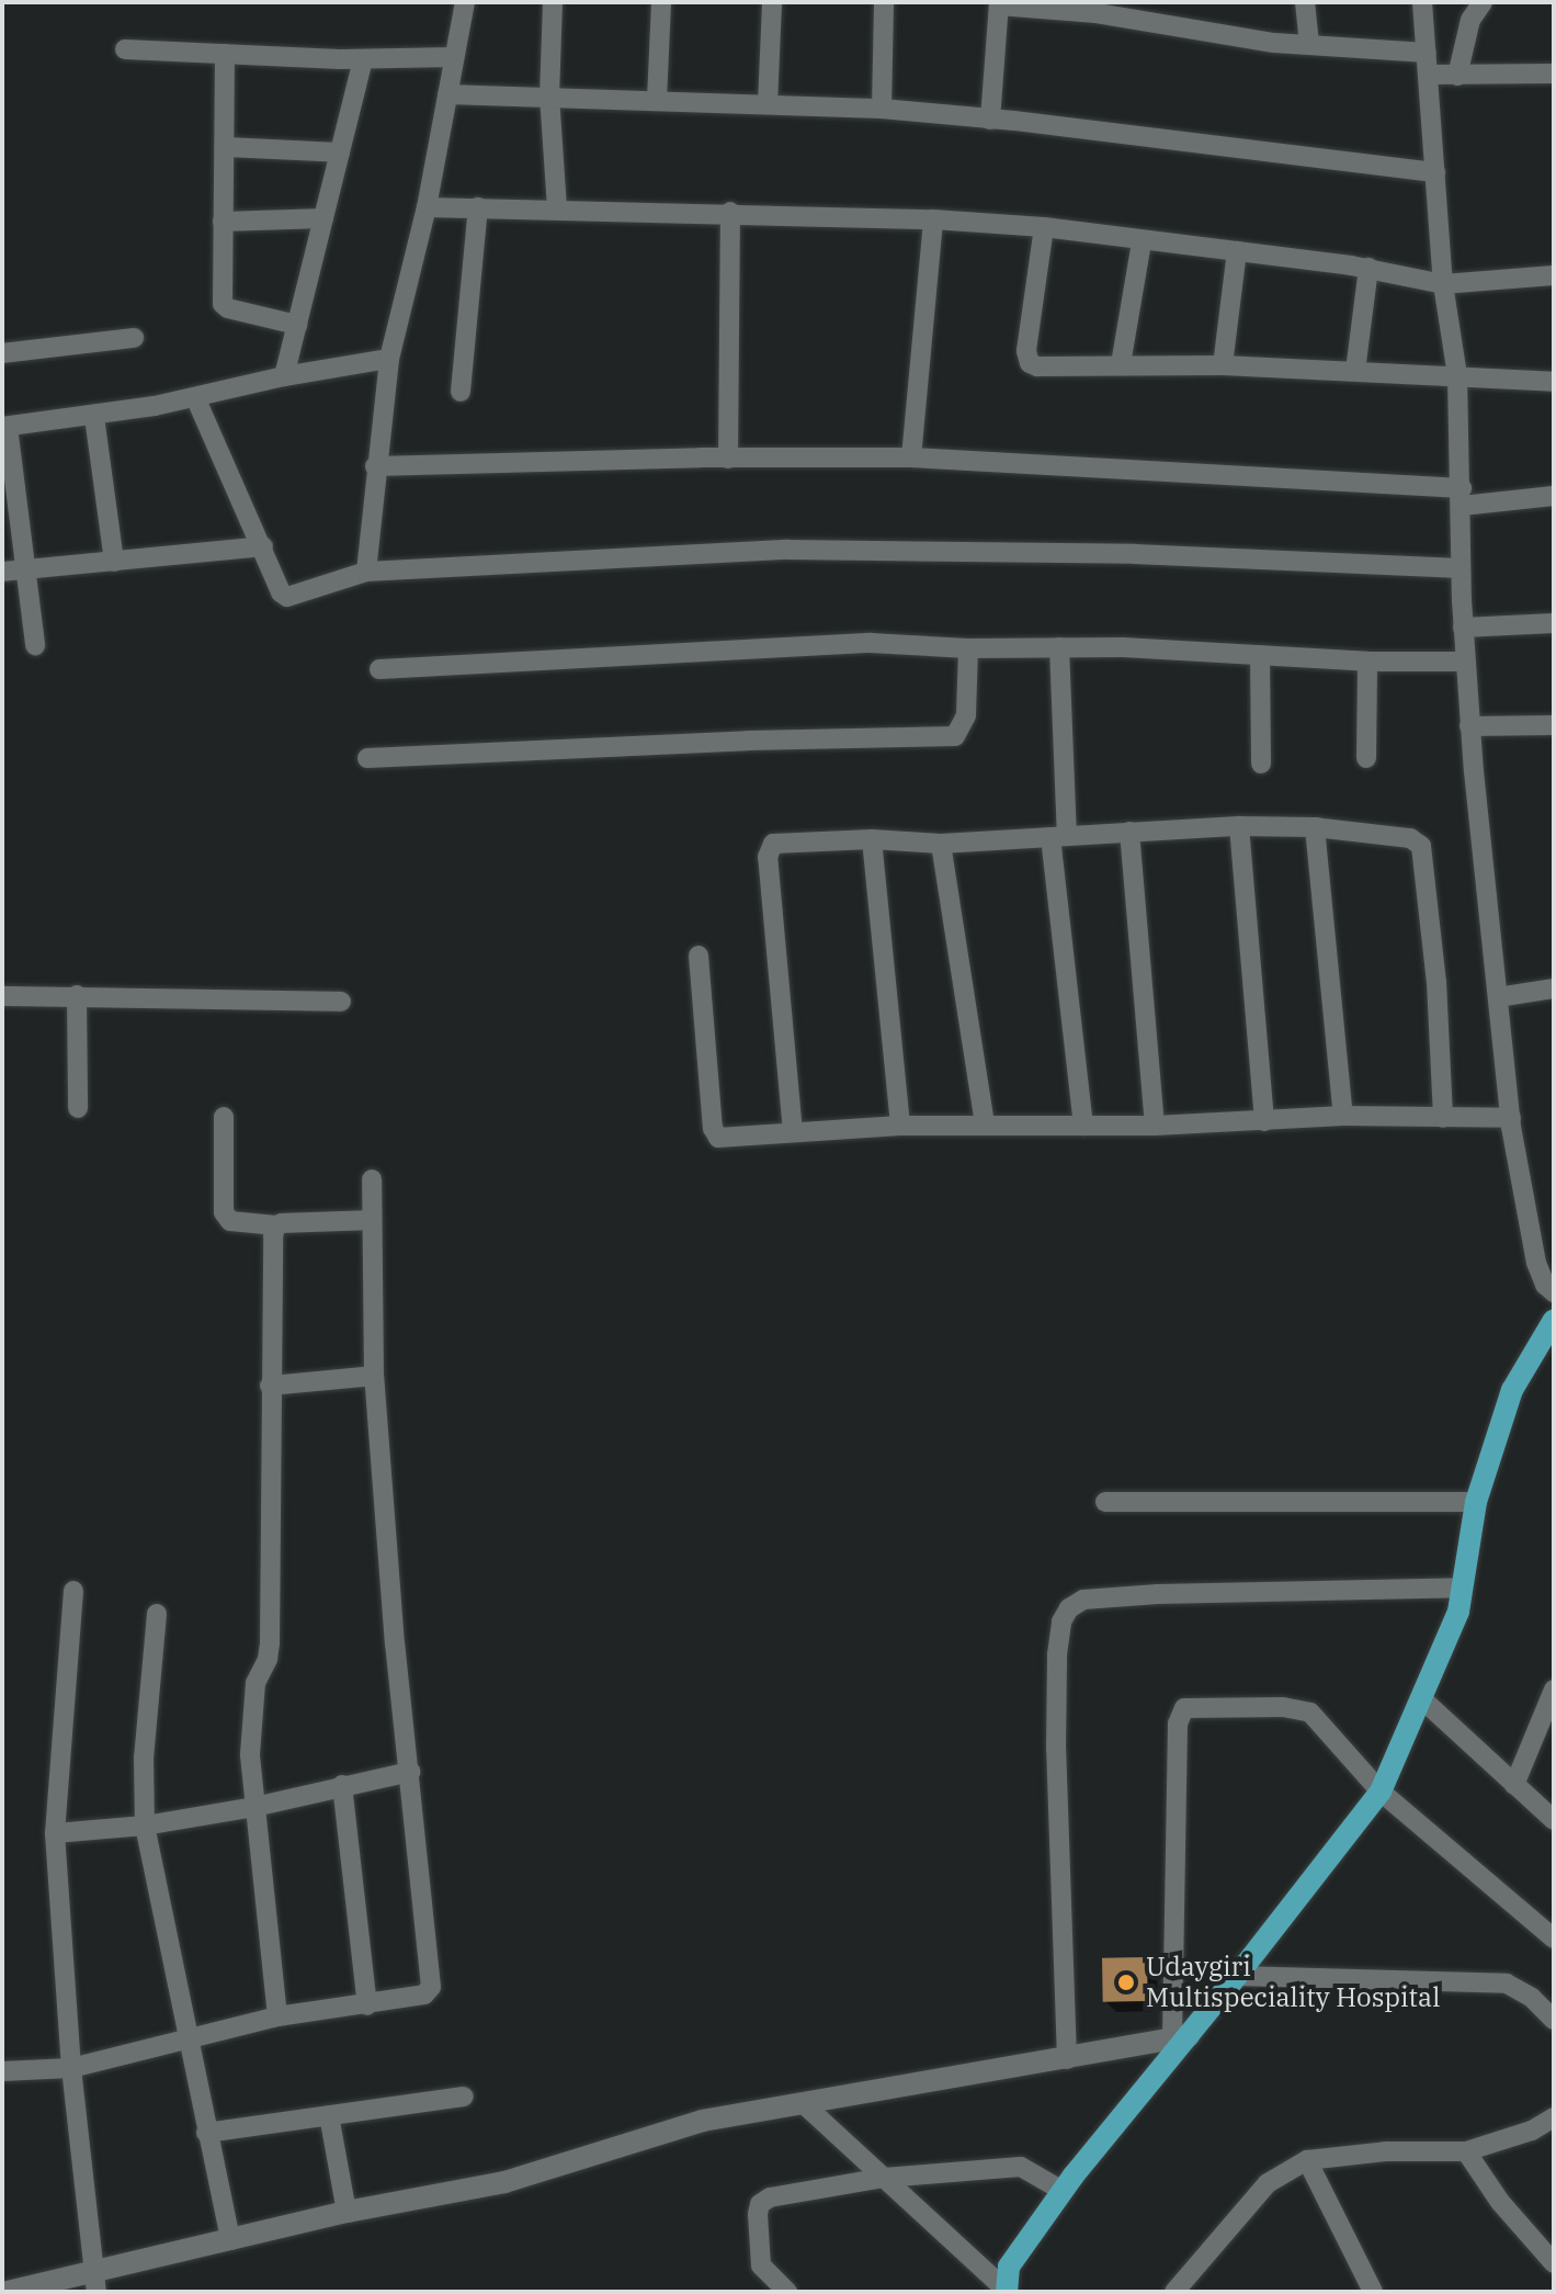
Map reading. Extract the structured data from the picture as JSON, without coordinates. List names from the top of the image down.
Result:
{
  "places": ["Udaygiri Multispeciality Hospital"]
}
